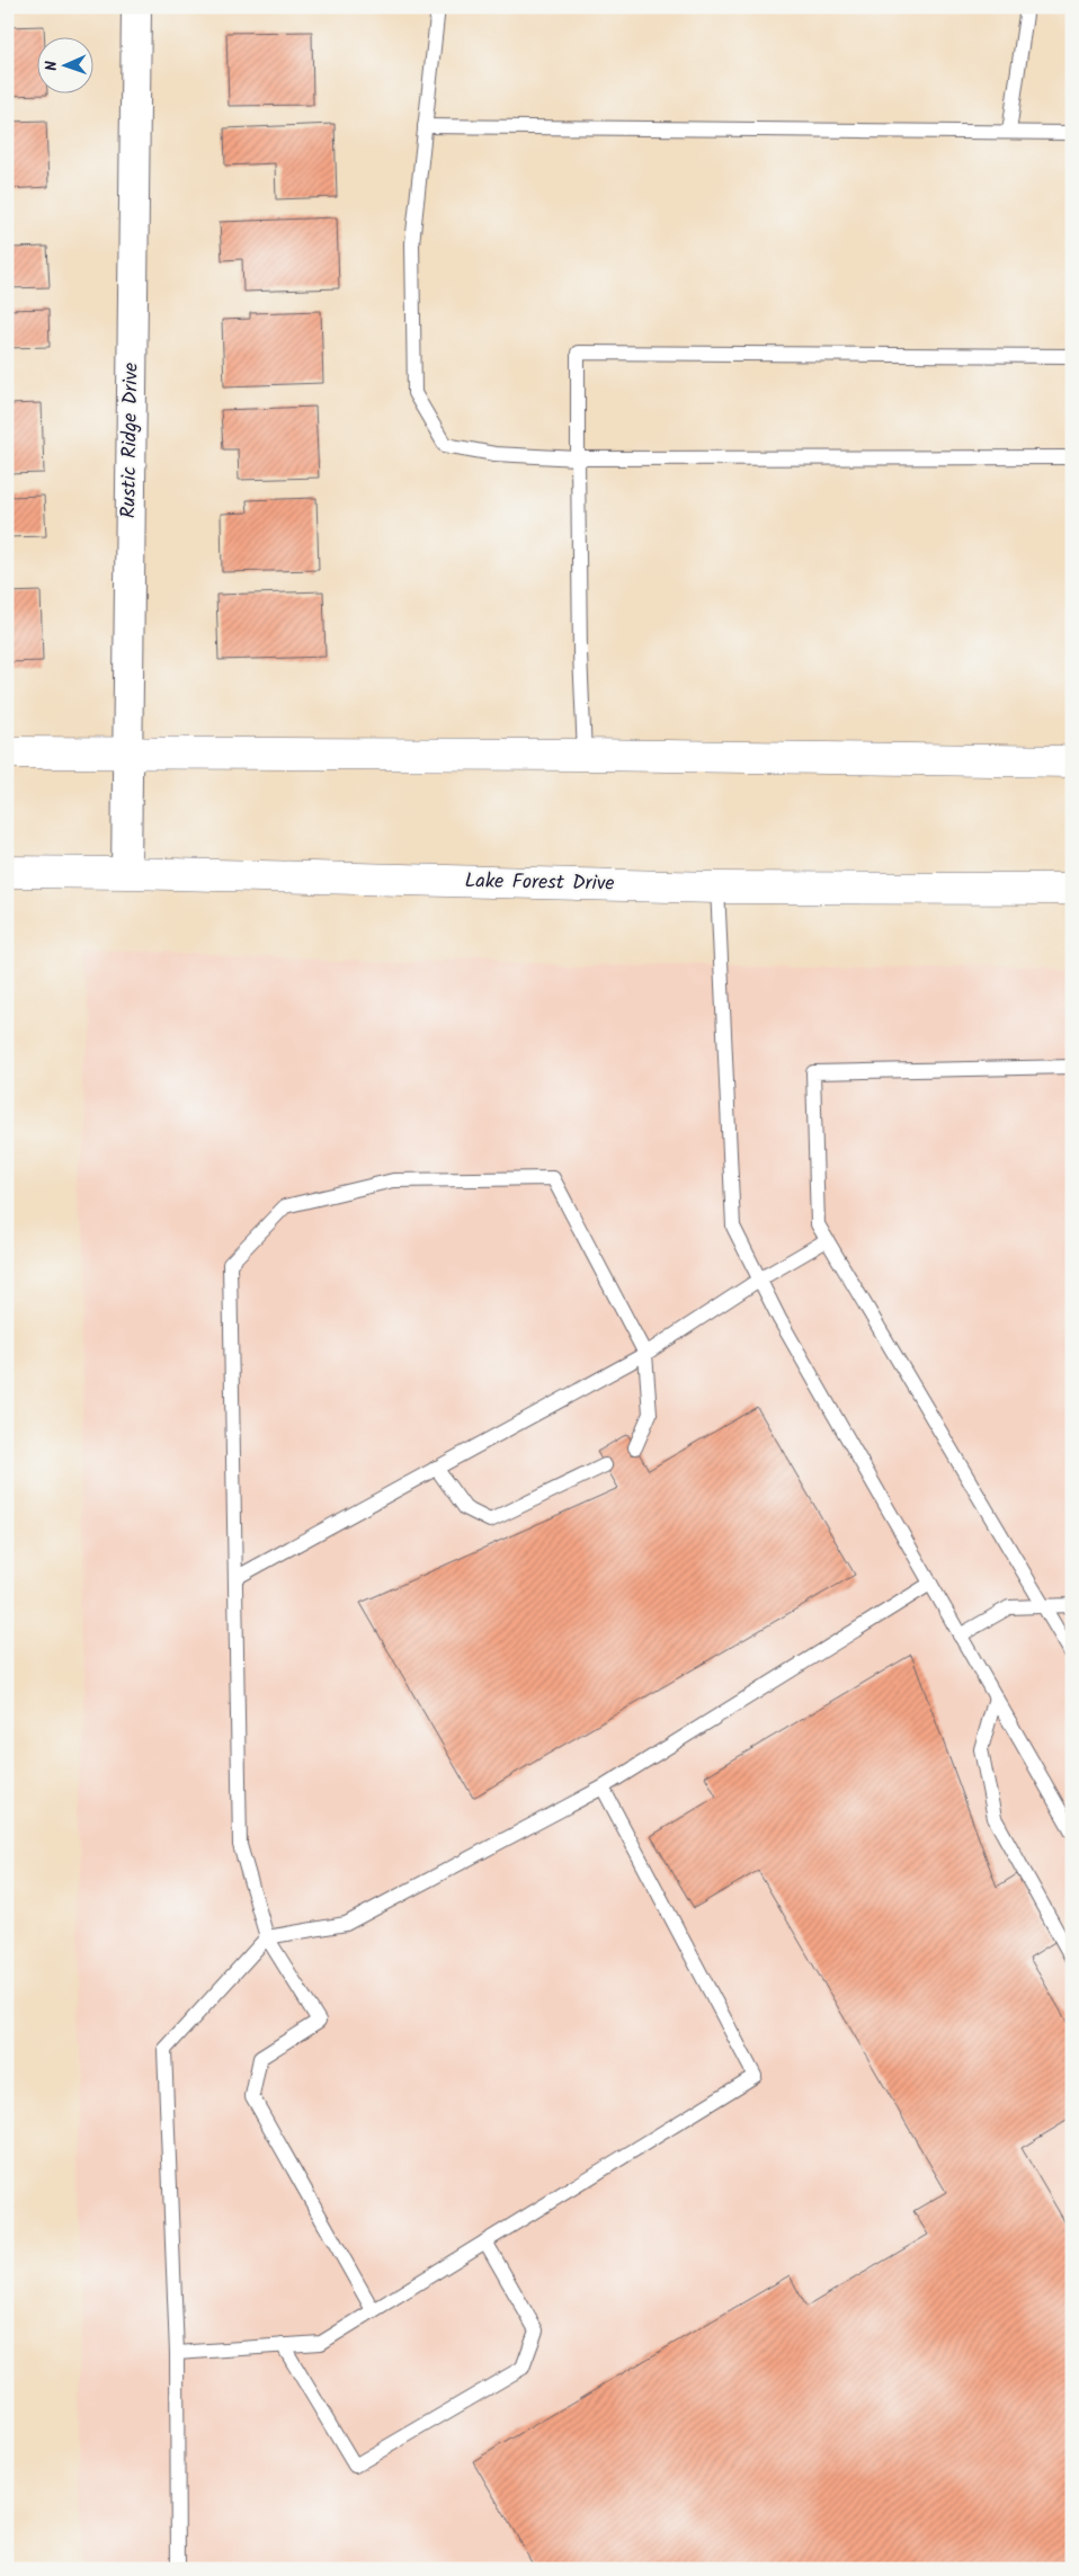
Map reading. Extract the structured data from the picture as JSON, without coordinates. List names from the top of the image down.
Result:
{
  "streets": {
    "main road": ["Lake Forest Drive"],
    "street": ["Rustic Ridge Drive"]
  },
  "crossings": [
    ["Rustic Ridge Drive", "Lake Forest Drive"]
  ],
  "north": "left"
}
